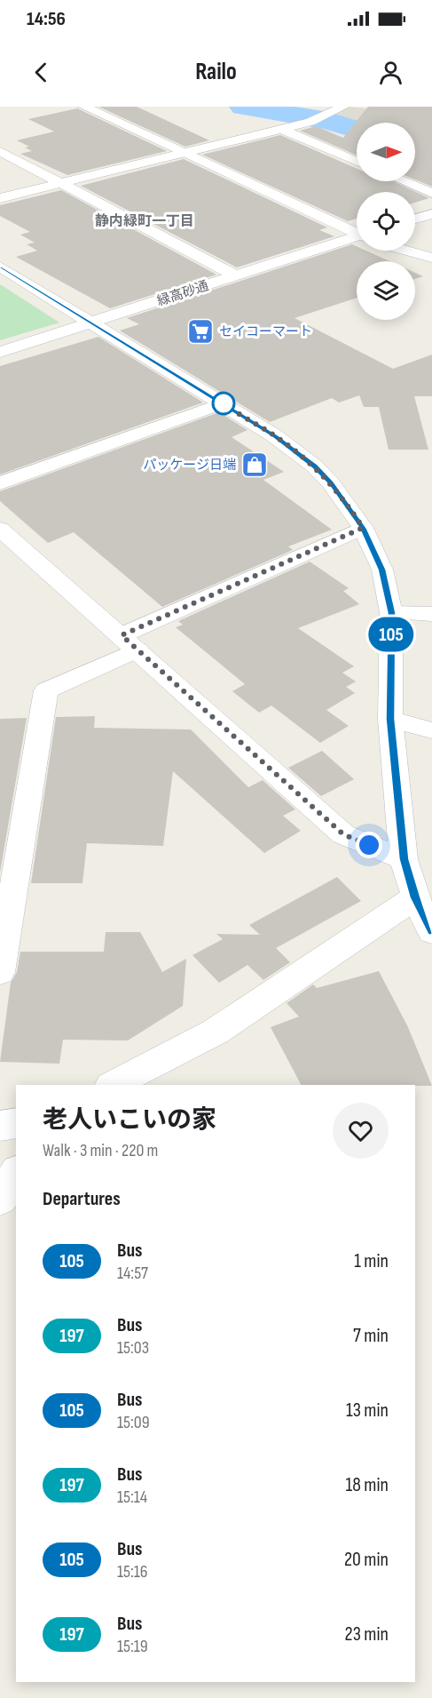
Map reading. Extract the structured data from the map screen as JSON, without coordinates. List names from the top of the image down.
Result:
{
  "streets": {
    "street": ["緑高砂通"]
  },
  "districts": ["静内緑町一丁目"],
  "places": {
    "supermarket": ["セイコーマート"],
    "shop": ["パッケージ日端"]
  },
  "lines": ["bus line 105"],
  "north": "right",
  "page": {
    "status": "14:56",
    "header": "Railo",
    "on_map": "105",
    "heading": [
      ["老人いこいの家", "Walk · 3 min · 220 m"],
      "Departures"
    ],
    "list": [
      {
        "mark": "105",
        "name": "Bus",
        "note": "14:57",
        "value": "1 min"
      },
      {
        "mark": "197",
        "name": "Bus",
        "note": "15:03",
        "value": "7 min"
      },
      {
        "mark": "105",
        "name": "Bus",
        "note": "15:09",
        "value": "13 min"
      },
      {
        "mark": "197",
        "name": "Bus",
        "note": "15:14",
        "value": "18 min"
      },
      {
        "mark": "105",
        "name": "Bus",
        "note": "15:16",
        "value": "20 min"
      },
      {
        "mark": "197",
        "name": "Bus",
        "note": "15:19",
        "value": "23 min"
      }
    ]
  }
}
